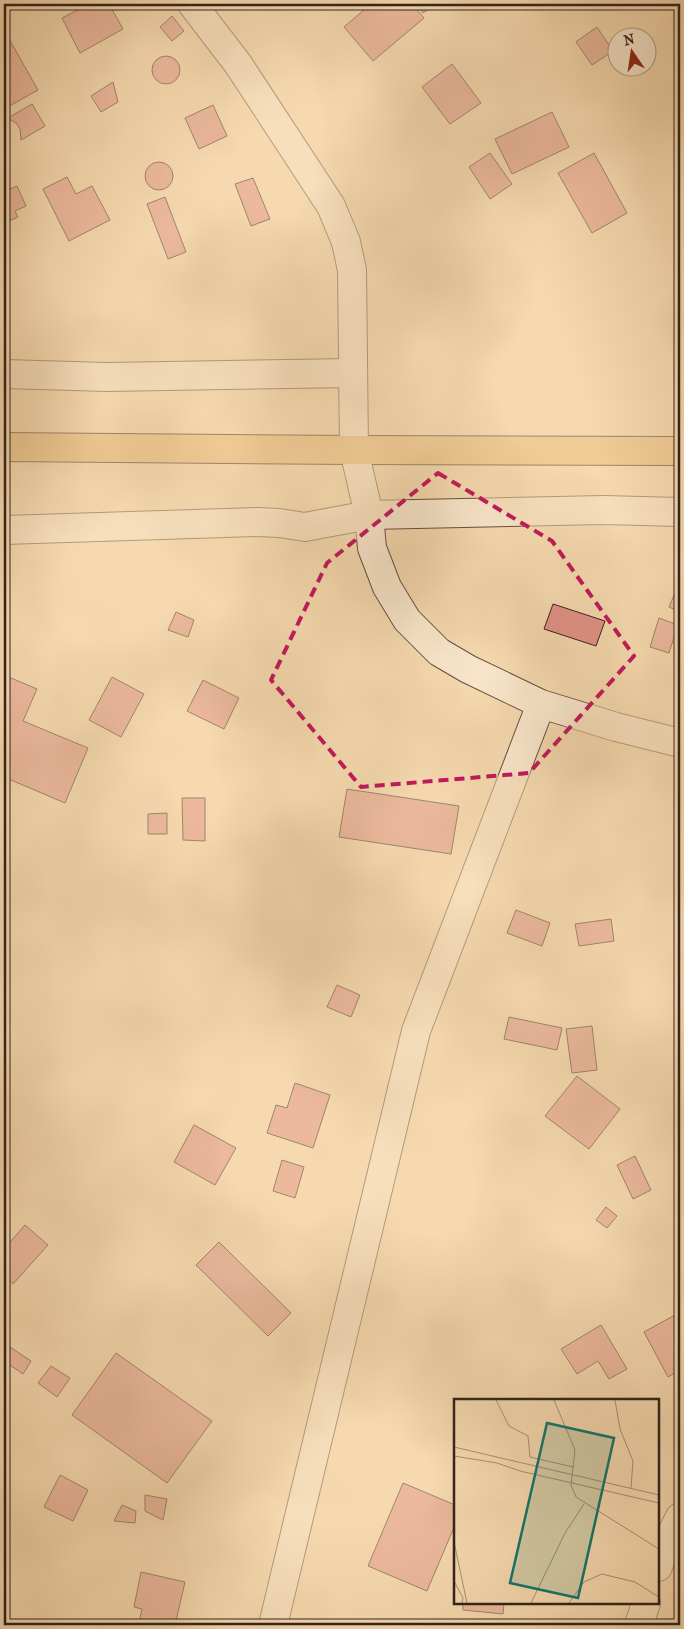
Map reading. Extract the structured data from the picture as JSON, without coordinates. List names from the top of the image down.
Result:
{
  "north": "top"
}
